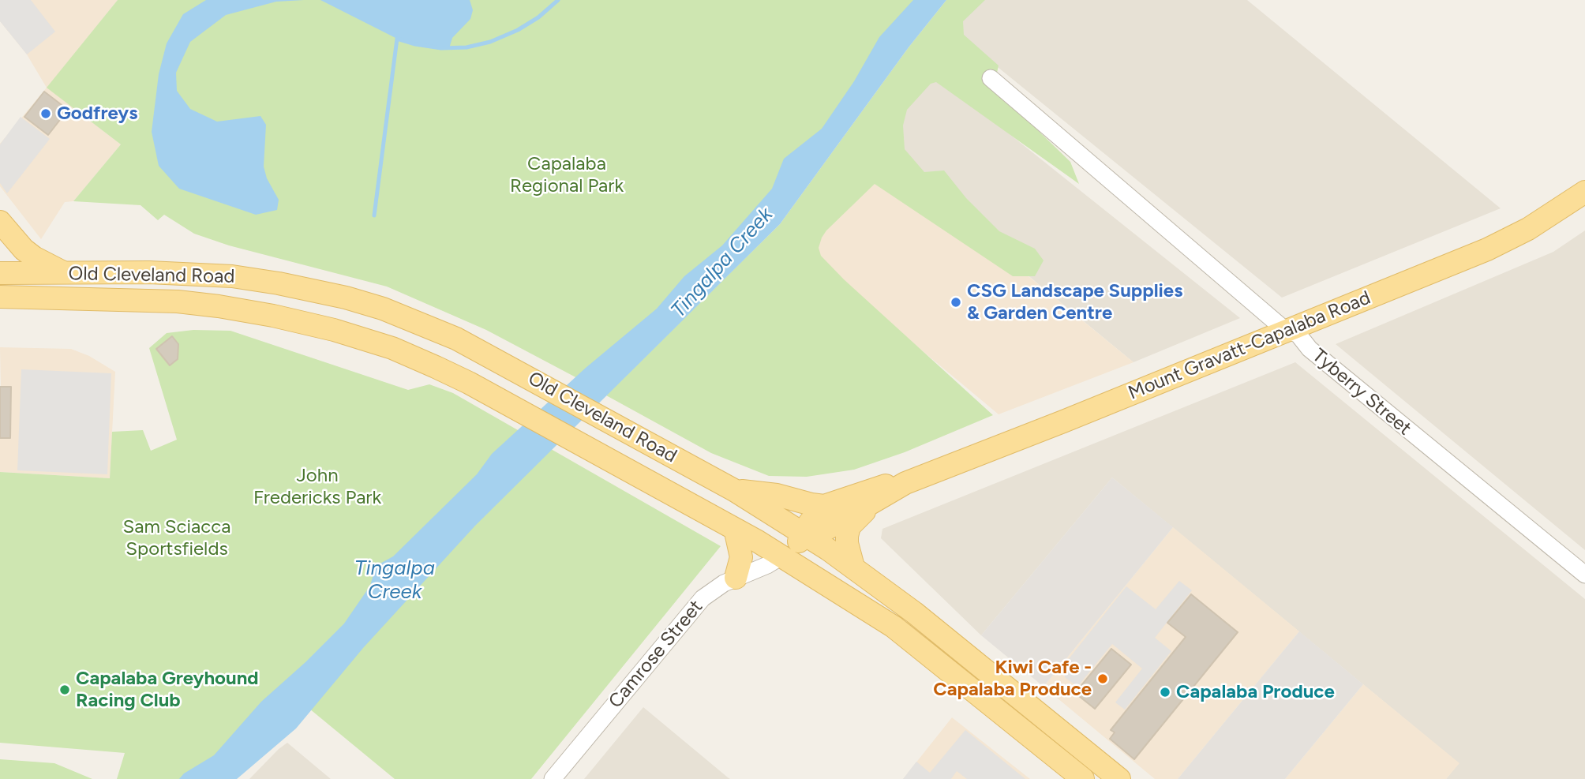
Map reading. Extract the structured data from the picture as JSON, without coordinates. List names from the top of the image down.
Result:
{
  "streets": {
    "main road": ["Old Cleveland Road", "Mount Gravatt-Capalaba Road"],
    "street": ["Tyberry Street", "Camrose Street"]
  },
  "crossings": [
    ["Old Cleveland Road", "Mount Gravatt-Capalaba Road"],
    ["Old Cleveland Road", "Camrose Street"],
    ["Mount Gravatt-Capalaba Road", "Tyberry Street"],
    ["Mount Gravatt-Capalaba Road", "Camrose Street"]
  ],
  "water": ["Tingalpa Creek"],
  "parks": ["Capalaba Regional Park", "John Fredericks Park", "Sam Sciacca Sportsfields"],
  "places": [
    "Godfreys",
    "CSG Landscape Supplies & Garden Centre",
    "Kiwi Cafe - Capalaba Produce",
    "Capalaba Greyhound Racing Club",
    "Capalaba Produce"
  ]
}
